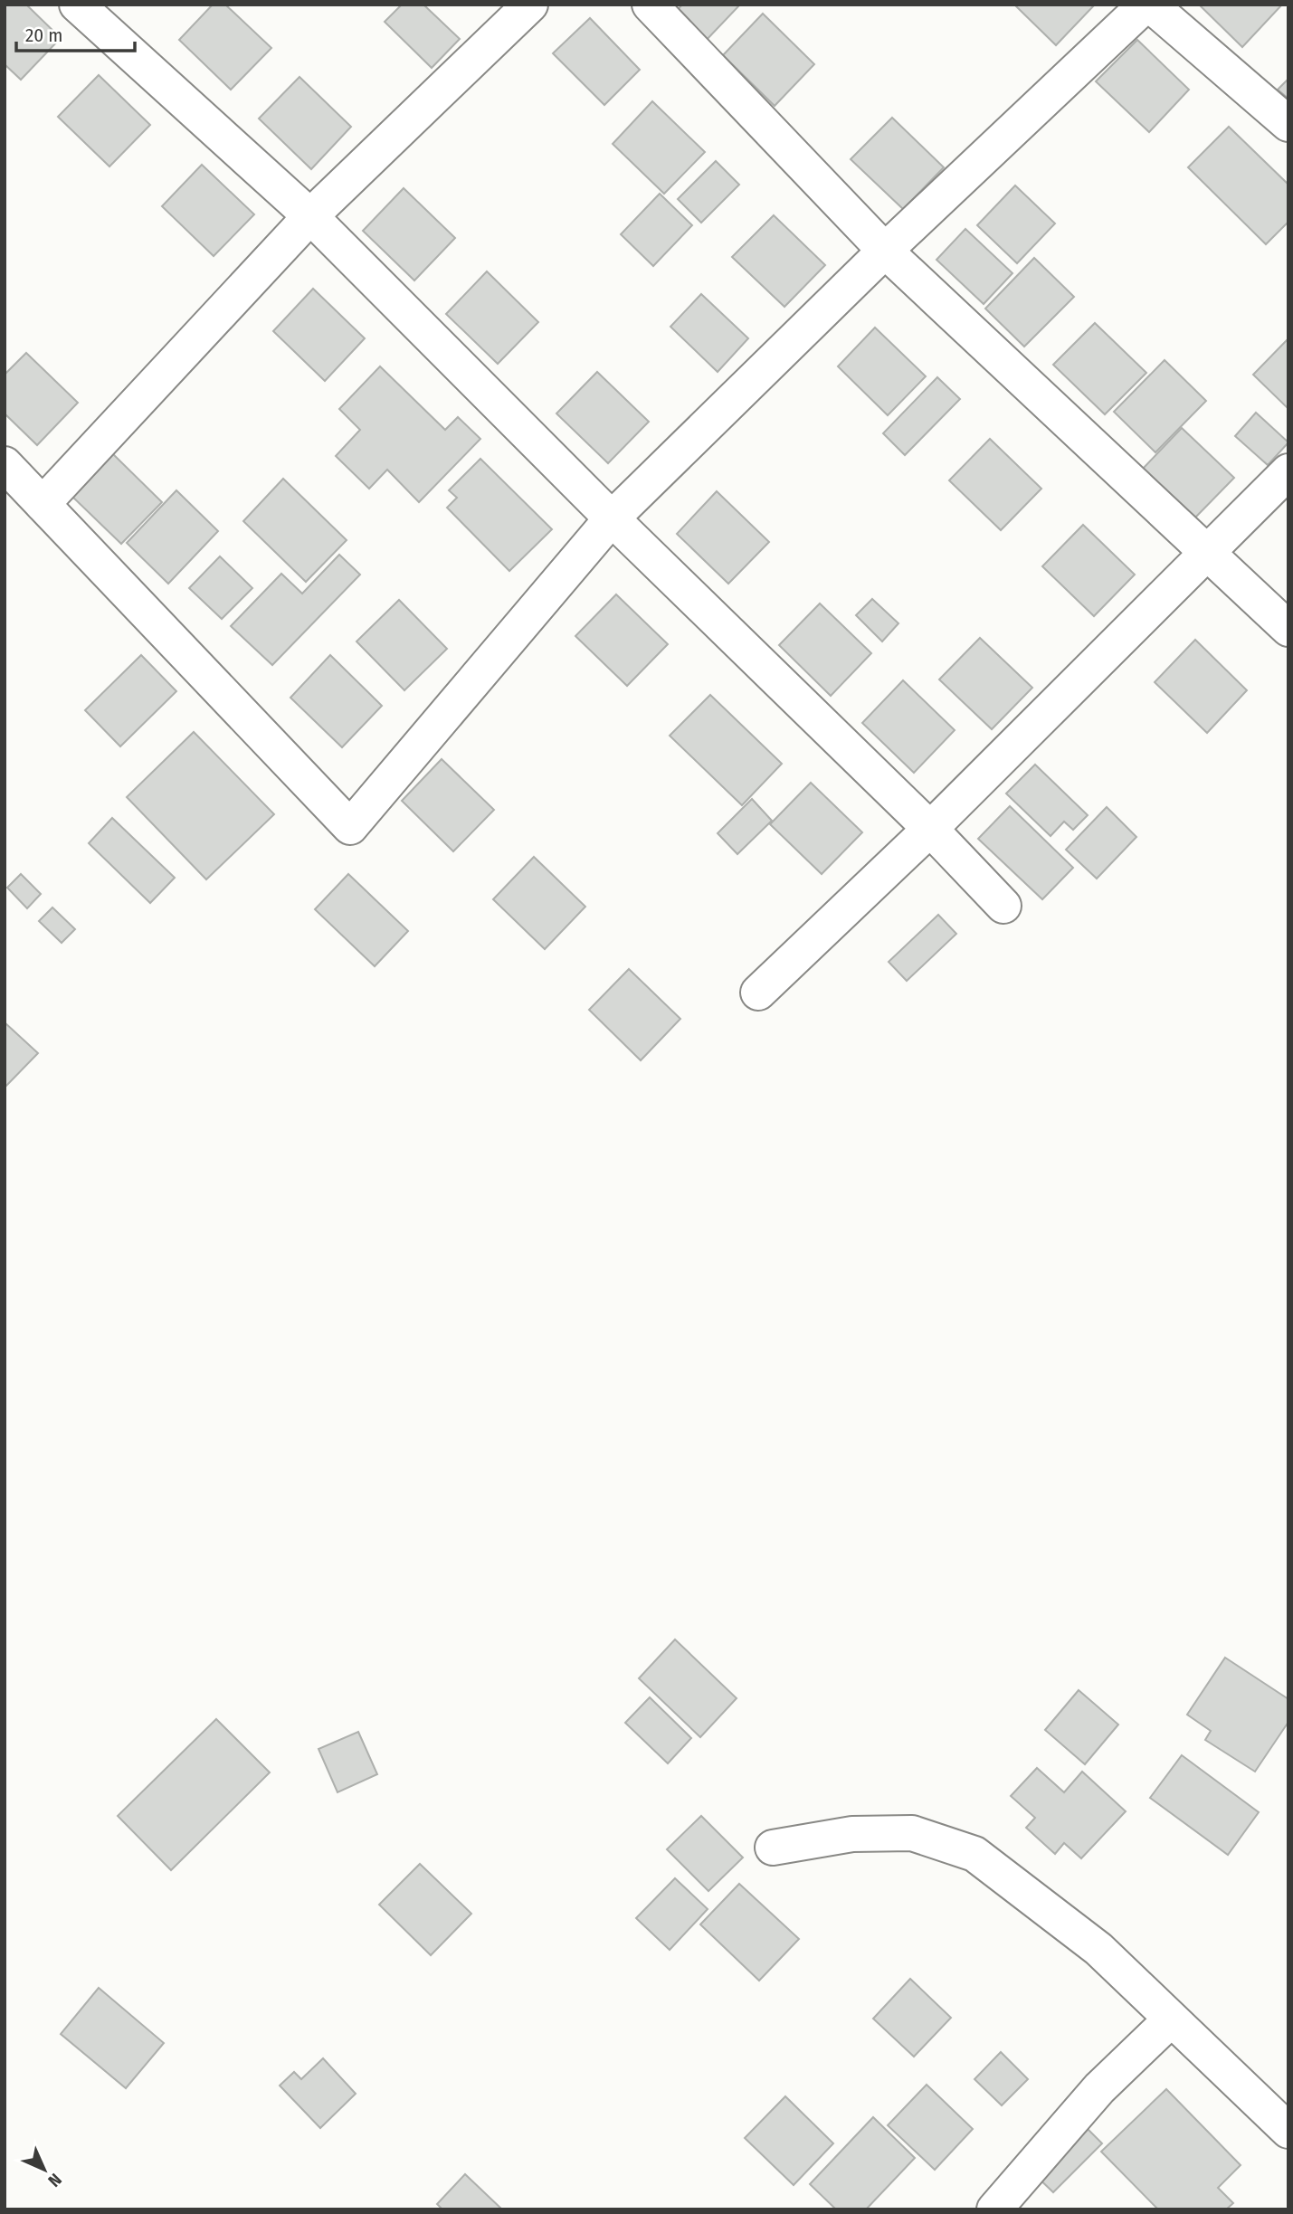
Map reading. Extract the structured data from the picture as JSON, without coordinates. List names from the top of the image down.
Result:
{
  "scale_bar": "20 m",
  "north": "bottom right"
}
